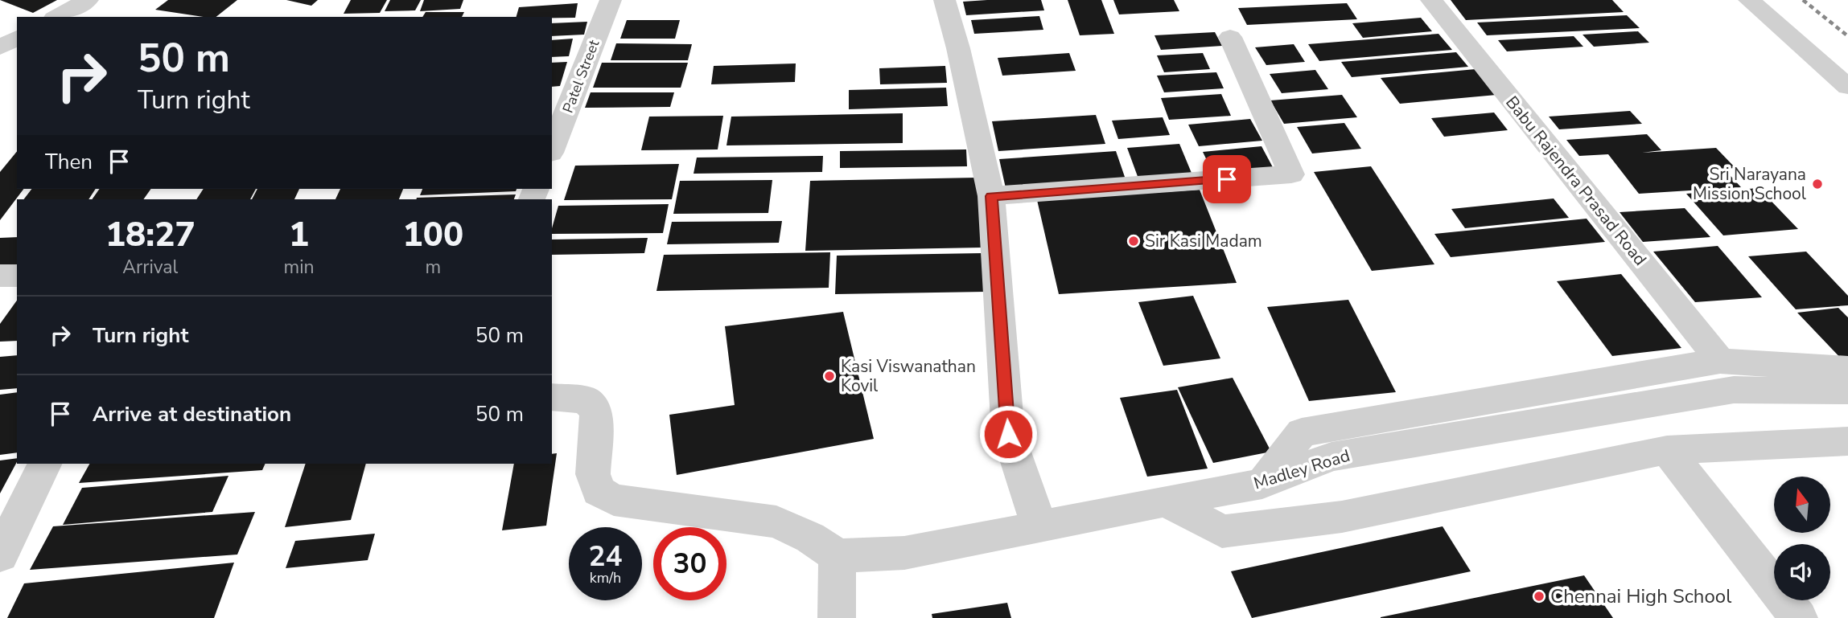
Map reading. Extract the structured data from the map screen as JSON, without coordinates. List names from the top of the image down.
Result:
{
  "streets": {
    "street": ["Patel Street", "Babu Rajendra Prasad Road", "Madley Road"]
  },
  "crossings": [
    ["Babu Rajendra Prasad Road", "Madley Road"]
  ],
  "places": [
    "Sri Narayana Mission School",
    "Sir Kasi Madam",
    "Kasi Viswanathan Kovil",
    "Chennai High School"
  ],
  "north": "top",
  "page": {
    "turn": ["50 m", "Turn right"],
    "then": "Then",
    "eta": [
      "18:27",
      "Arrival",
      "1",
      "min",
      "100",
      "m"
    ],
    "list": [
      {
        "name": "Turn right",
        "value": "50 m"
      },
      {
        "name": "Arrive at destination",
        "value": "50 m"
      }
    ],
    "speed": "24 km/h",
    "limit": "30"
  }
}
